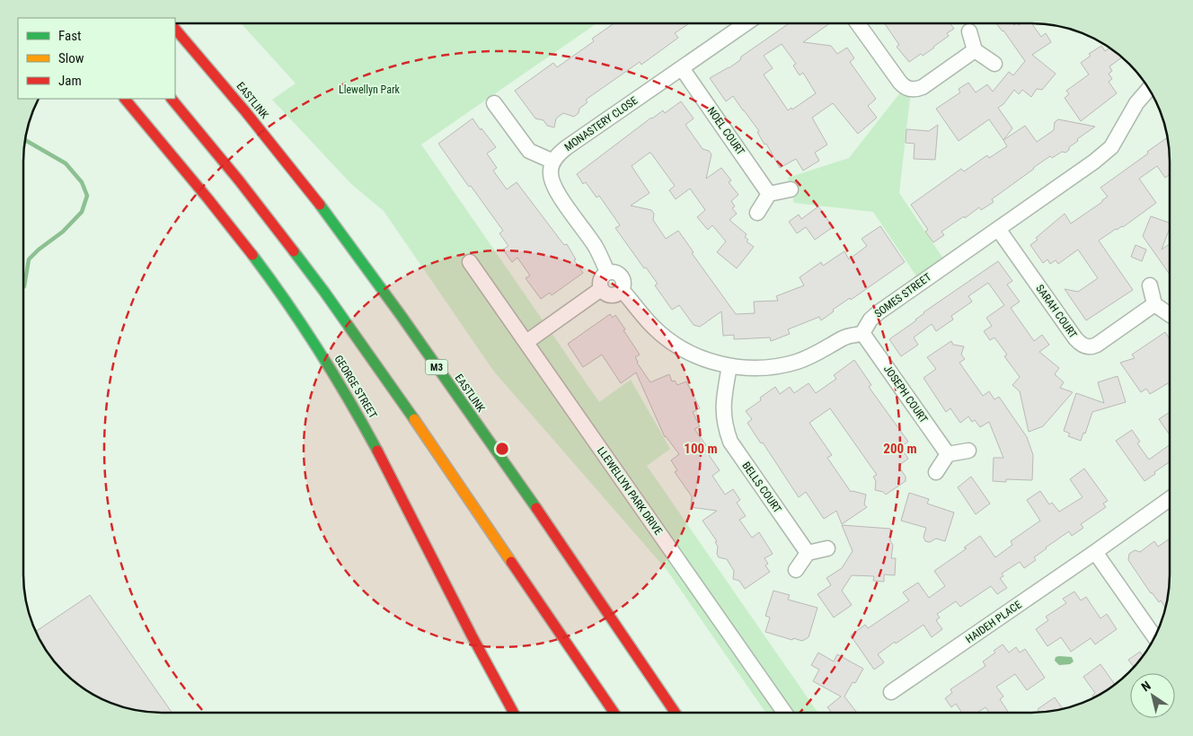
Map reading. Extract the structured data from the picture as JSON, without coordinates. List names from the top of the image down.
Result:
{
  "streets": {
    "main road": ["EASTLINK", "M3", "GEORGE STREET"],
    "street": [
      "MONASTERY CLOSE",
      "NOEL COURT",
      "SOMES STREET",
      "SARAH COURT",
      "JOSEPH COURT",
      "BELLS COURT",
      "LLEWELLYN PARK DRIVE",
      "HAIDEH PLACE"
    ]
  },
  "crossings": [
    ["MONASTERY CLOSE", "NOEL COURT"],
    ["SOMES STREET", "SARAH COURT"],
    ["SOMES STREET", "JOSEPH COURT"]
  ],
  "parks": ["Llewellyn Park"],
  "legend": ["Fast", "Slow", "Jam"],
  "north": "top left",
  "rings": ["100 m", "200 m"]
}
